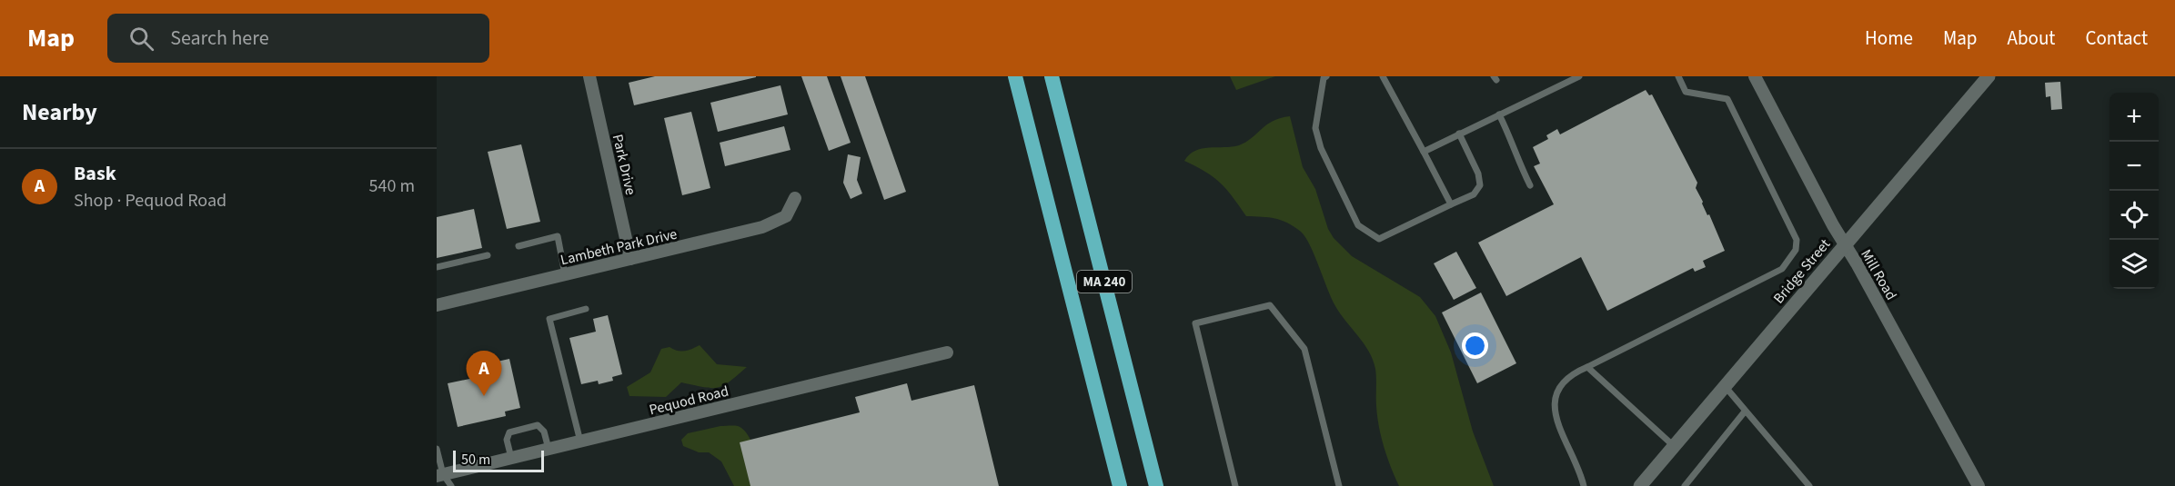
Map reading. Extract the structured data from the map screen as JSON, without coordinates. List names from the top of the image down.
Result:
{
  "streets": {
    "highway": ["MA 240"],
    "street": [
      "Park Drive",
      "Lambeth Park Drive",
      "Bridge Street",
      "Mill Road",
      "Pequod Road"
    ]
  },
  "crossings": [
    ["Park Drive", "Lambeth Park Drive"],
    ["Bridge Street", "Mill Road"]
  ],
  "scale_bar": "50 m",
  "page": {
    "header": "Map",
    "search": "Search here",
    "nav": [
      "Home",
      "Map",
      "About",
      "Contact"
    ],
    "heading": "Nearby",
    "map_buttons": ["+", "−"],
    "list": [
      {
        "mark": "A",
        "name": "Bask",
        "note": "Shop · Pequod Road",
        "value": "540 m"
      }
    ],
    "pins": "A",
    "scale": "50 m"
  }
}
